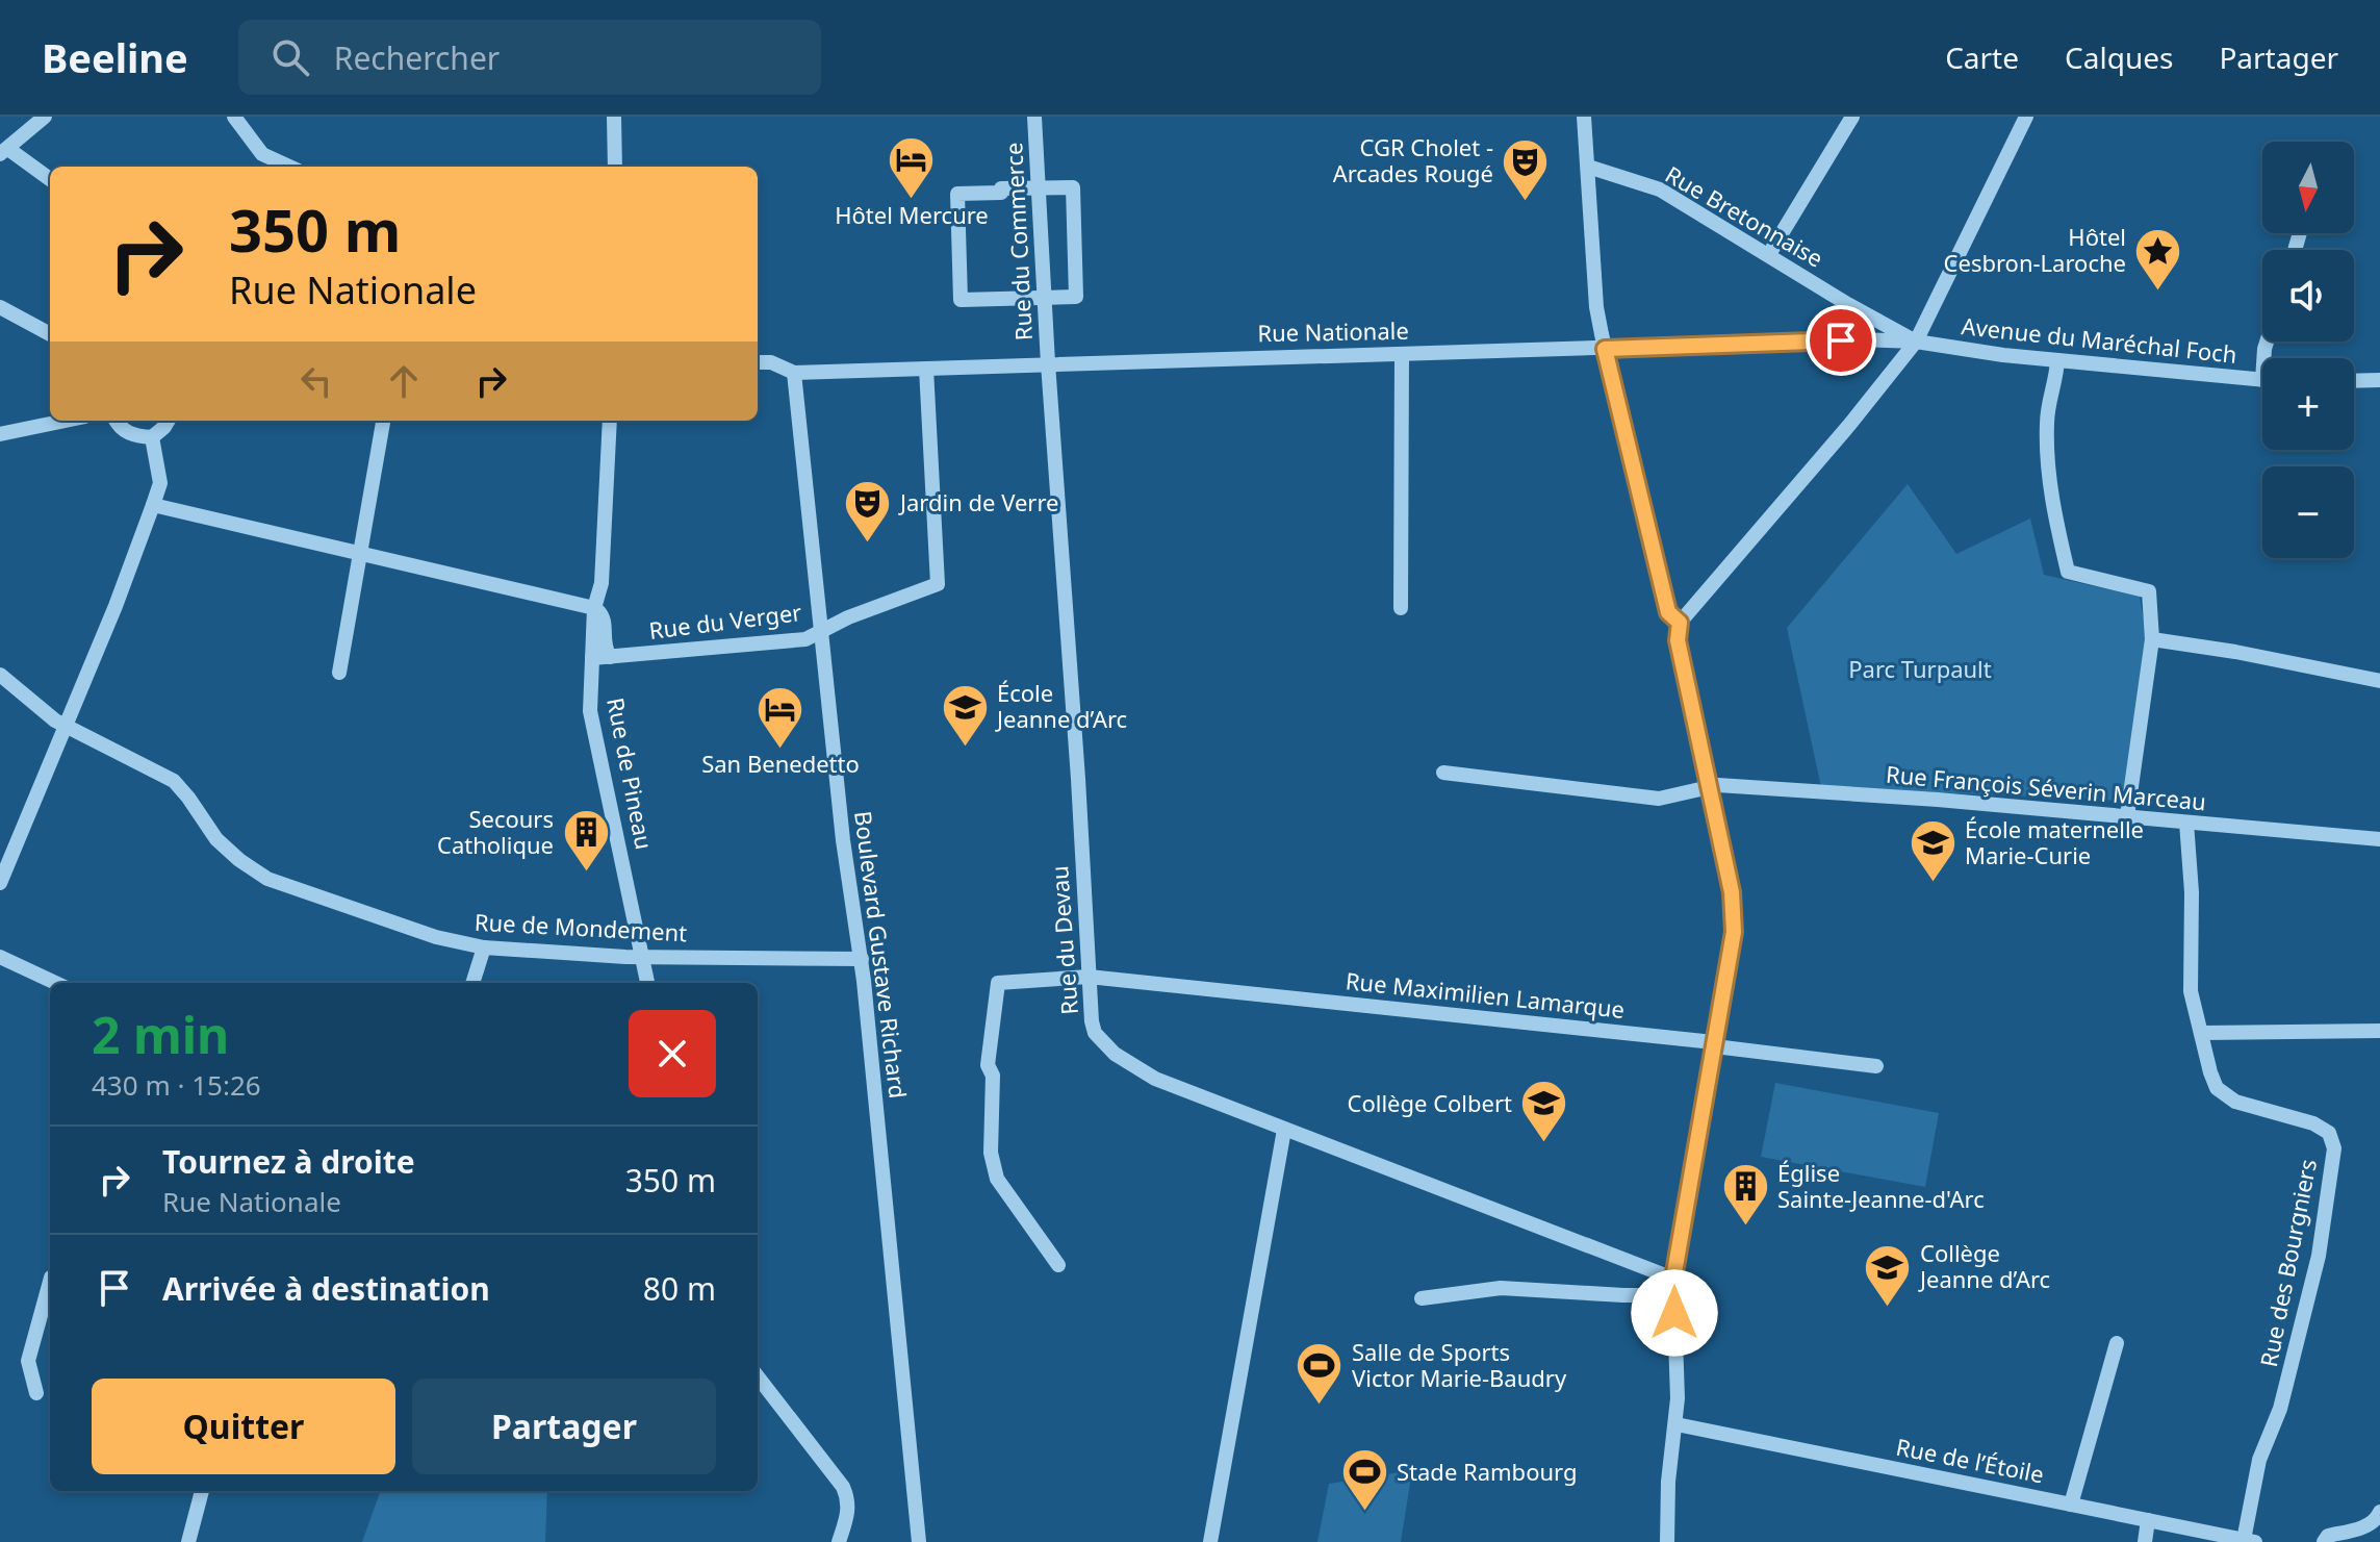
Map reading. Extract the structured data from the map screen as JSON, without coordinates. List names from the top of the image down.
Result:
{
  "streets": {
    "street": [
      "Rue Bretonnaise",
      "Rue du Commerce",
      "Rue Nationale",
      "Avenue du Maréchal Foch",
      "Rue du Verger",
      "Rue de Pineau",
      "Rue François Séverin Marceau",
      "Rue de Mondement",
      "Rue du Devau",
      "Boulevard Gustave Richard",
      "Rue Maximilien Lamarque",
      "Rue des Bourgniers",
      "Rue de l’Étoile"
    ]
  },
  "crossings": [
    ["Rue Bretonnaise", "Rue Nationale"],
    ["Rue Bretonnaise", "Avenue du Maréchal Foch"],
    ["Rue du Commerce", "Rue Nationale"],
    ["Rue du Commerce", "Rue du Devau"],
    ["Rue Nationale", "Avenue du Maréchal Foch"],
    ["Rue Nationale", "Rue du Verger"],
    ["Rue Nationale", "Rue du Devau"],
    ["Rue Nationale", "Boulevard Gustave Richard"],
    ["Rue du Verger", "Rue de Pineau"],
    ["Rue du Verger", "Boulevard Gustave Richard"],
    ["Rue de Pineau", "Rue de Mondement"],
    ["Rue François Séverin Marceau", "Rue des Bourgniers"],
    ["Rue de Mondement", "Boulevard Gustave Richard"],
    ["Rue du Devau", "Rue Maximilien Lamarque"],
    ["Rue des Bourgniers", "Rue de l’Étoile"]
  ],
  "parks": ["Parc Turpault"],
  "places": {
    "hotel": ["Hôtel Mercure", "San Benedetto"],
    "theatre": ["CGR Cholet - Arcades Rougé", "Jardin de Verre"],
    "place": ["Hôtel Cesbron-Laroche"],
    "school or university": [
      "École Jeanne d’Arc",
      "École maternelle Marie-Curie",
      "Collège Colbert",
      "Collège Jeanne d’Arc"
    ],
    "building": ["Secours Catholique", "Église Sainte-Jeanne-d'Arc"],
    "sports": ["Salle de Sports Victor Marie-Baudry", "Stade Rambourg"]
  },
  "north": "bottom",
  "page": {
    "header": "Beeline",
    "search": "Rechercher",
    "nav": ["Carte", "Calques", "Partager"],
    "map_buttons": ["+", "−"],
    "turn": ["350 m", "Rue Nationale"],
    "heading": ["2 min", "430 m · 15:26"],
    "list": [
      {
        "name": "Tournez à droite",
        "note": "Rue Nationale",
        "value": "350 m"
      },
      {
        "name": "Arrivée à destination",
        "value": "80 m"
      }
    ],
    "buttons": ["Quitter", "Partager"]
  }
}
